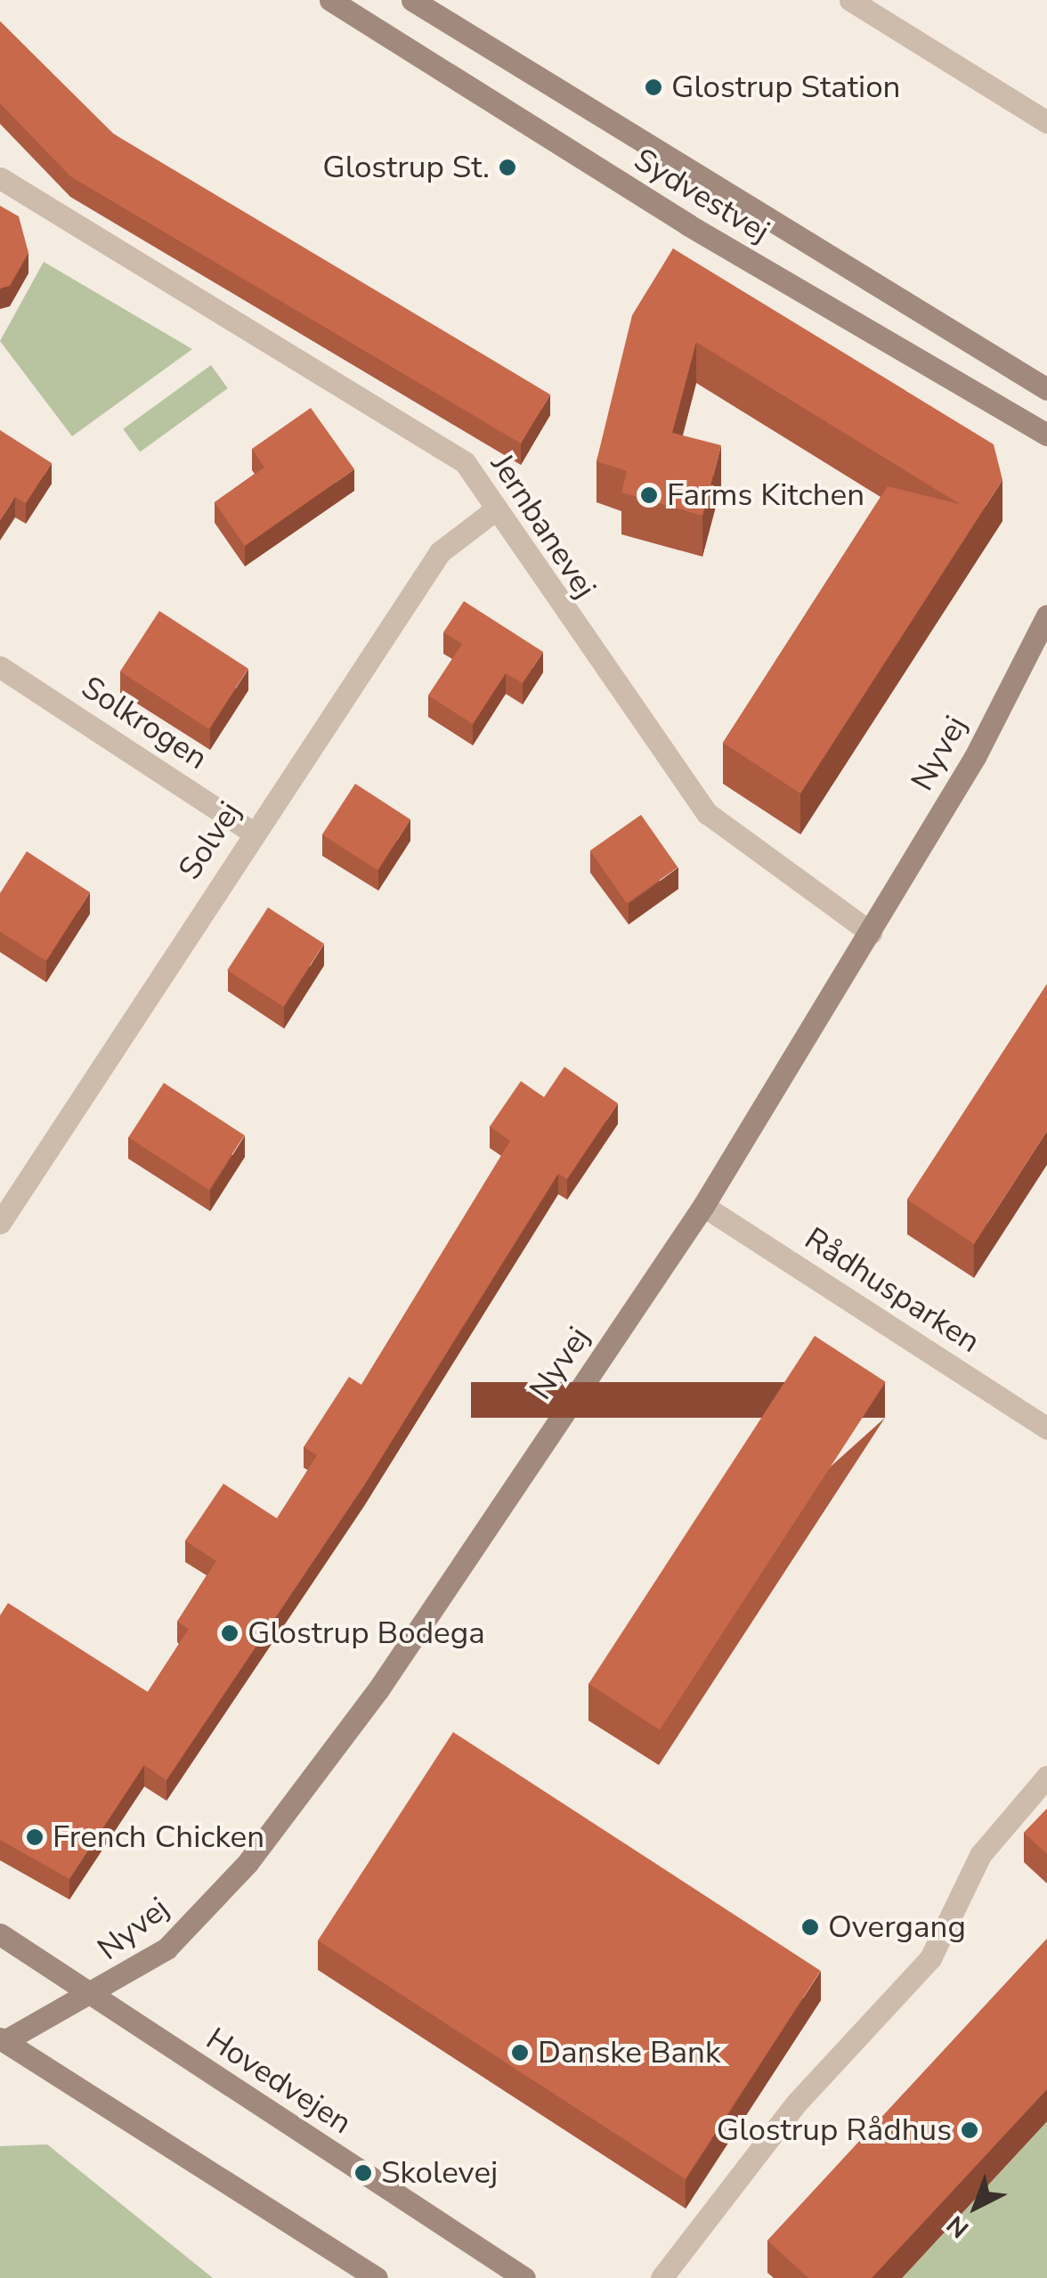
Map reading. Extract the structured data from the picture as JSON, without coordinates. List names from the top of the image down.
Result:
{
  "streets": {
    "street": [
      "Sydvestvej",
      "Jernbanevej",
      "Solkrogen",
      "Nyvej",
      "Solvej",
      "Rådhusparken",
      "Hovedvejen"
    ]
  },
  "crossings": [
    ["Jernbanevej", "Nyvej"],
    ["Jernbanevej", "Solvej"],
    ["Solkrogen", "Solvej"],
    ["Nyvej", "Rådhusparken"],
    ["Nyvej", "Hovedvejen"]
  ],
  "places": [
    "Glostrup Station",
    "Glostrup St.",
    "Farms Kitchen",
    "Glostrup Bodega",
    "French Chicken",
    "Overgang",
    "Danske Bank",
    "Glostrup Rådhus",
    "Skolevej"
  ],
  "north": "bottom left"
}
